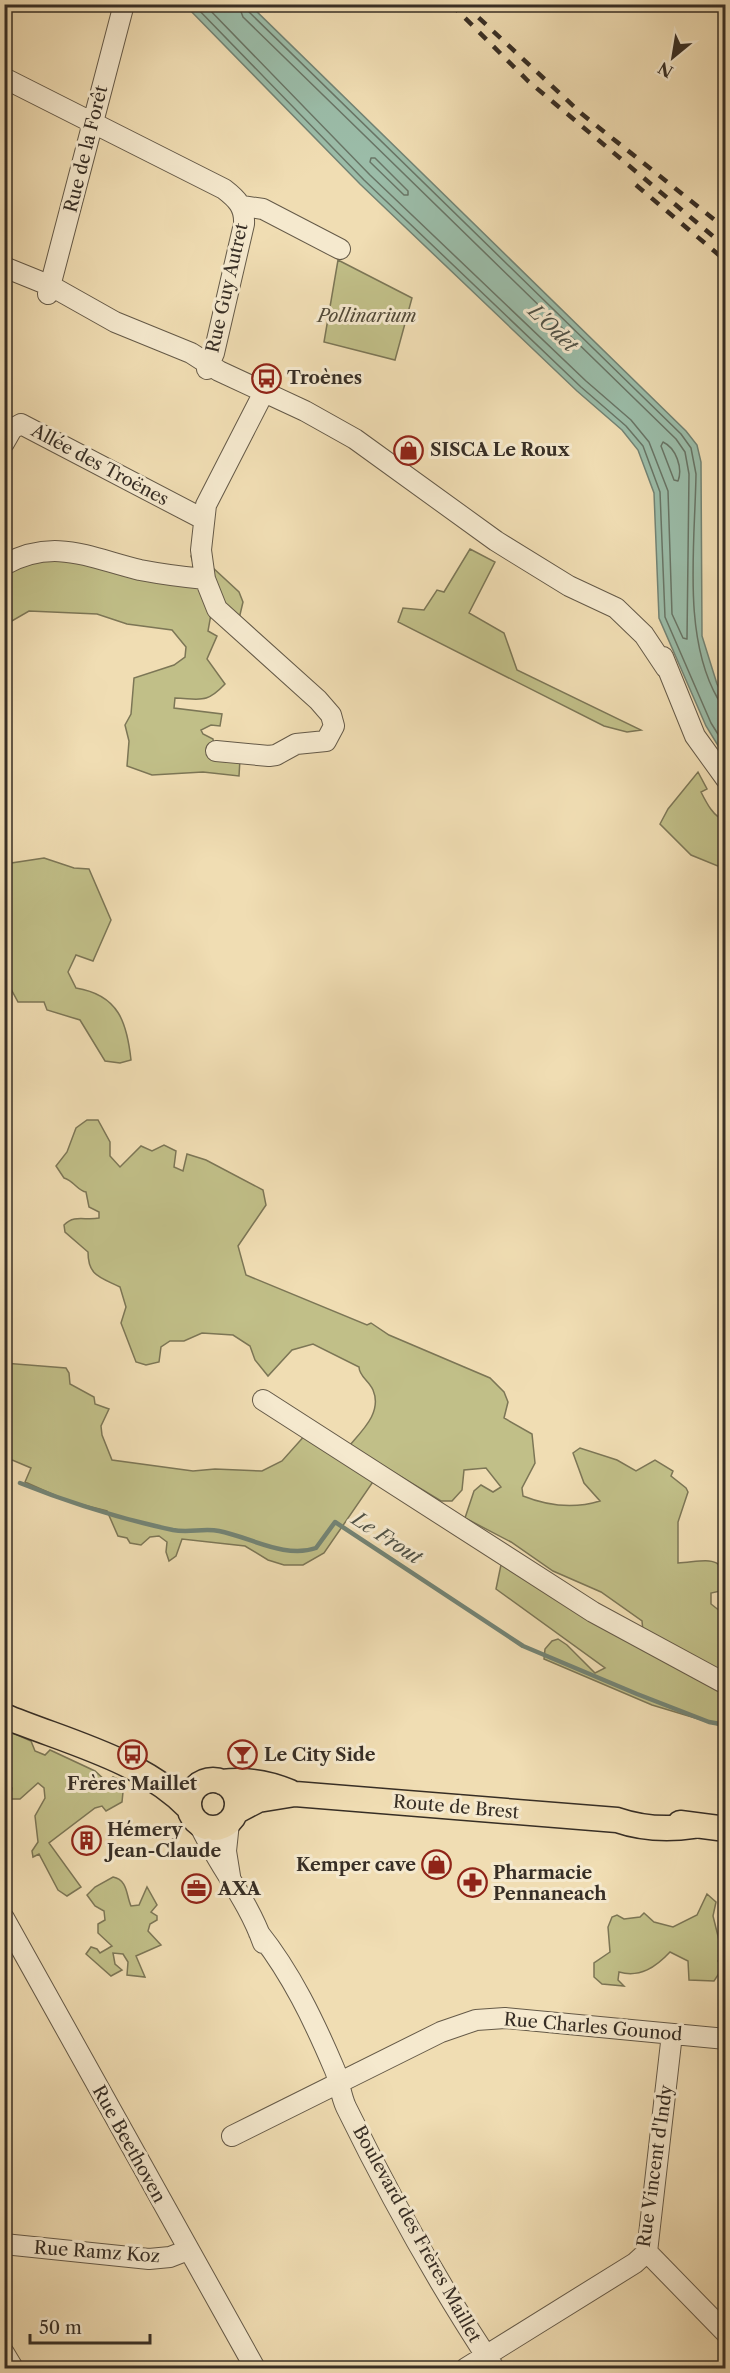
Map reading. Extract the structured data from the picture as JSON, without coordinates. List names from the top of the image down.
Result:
{
  "streets": {
    "main road": ["Route de Brest"],
    "street": [
      "Rue de la Forêt",
      "Rue Guy Autret",
      "Allée des Troënes",
      "Rue Charles Gounod",
      "Rue Beethoven",
      "Rue Vincent d'Indy",
      "Boulevard des Frères Maillet",
      "Rue Ramz Koz"
    ]
  },
  "crossings": [
    ["Rue de la Forêt", "Rue Guy Autret"],
    ["Route de Brest", "Boulevard des Frères Maillet"],
    ["Rue Charles Gounod", "Rue Vincent d'Indy"],
    ["Rue Charles Gounod", "Boulevard des Frères Maillet"],
    ["Rue Beethoven", "Rue Ramz Koz"],
    ["Rue Vincent d'Indy", "Boulevard des Frères Maillet"]
  ],
  "water": ["L'Odet", "Le Frout"],
  "parks": ["Pollinarium"],
  "places": {
    "bus stop": ["Troènes", "Frères Maillet"],
    "shop": ["SISCA Le Roux", "Kemper cave"],
    "bar": ["Le City Side"],
    "building": ["Hémery Jean-Claude"],
    "pharmacy": ["Pharmacie Pennaneach"],
    "office": ["AXA"]
  },
  "scale_bar": "50 m",
  "north": "bottom left"
}
